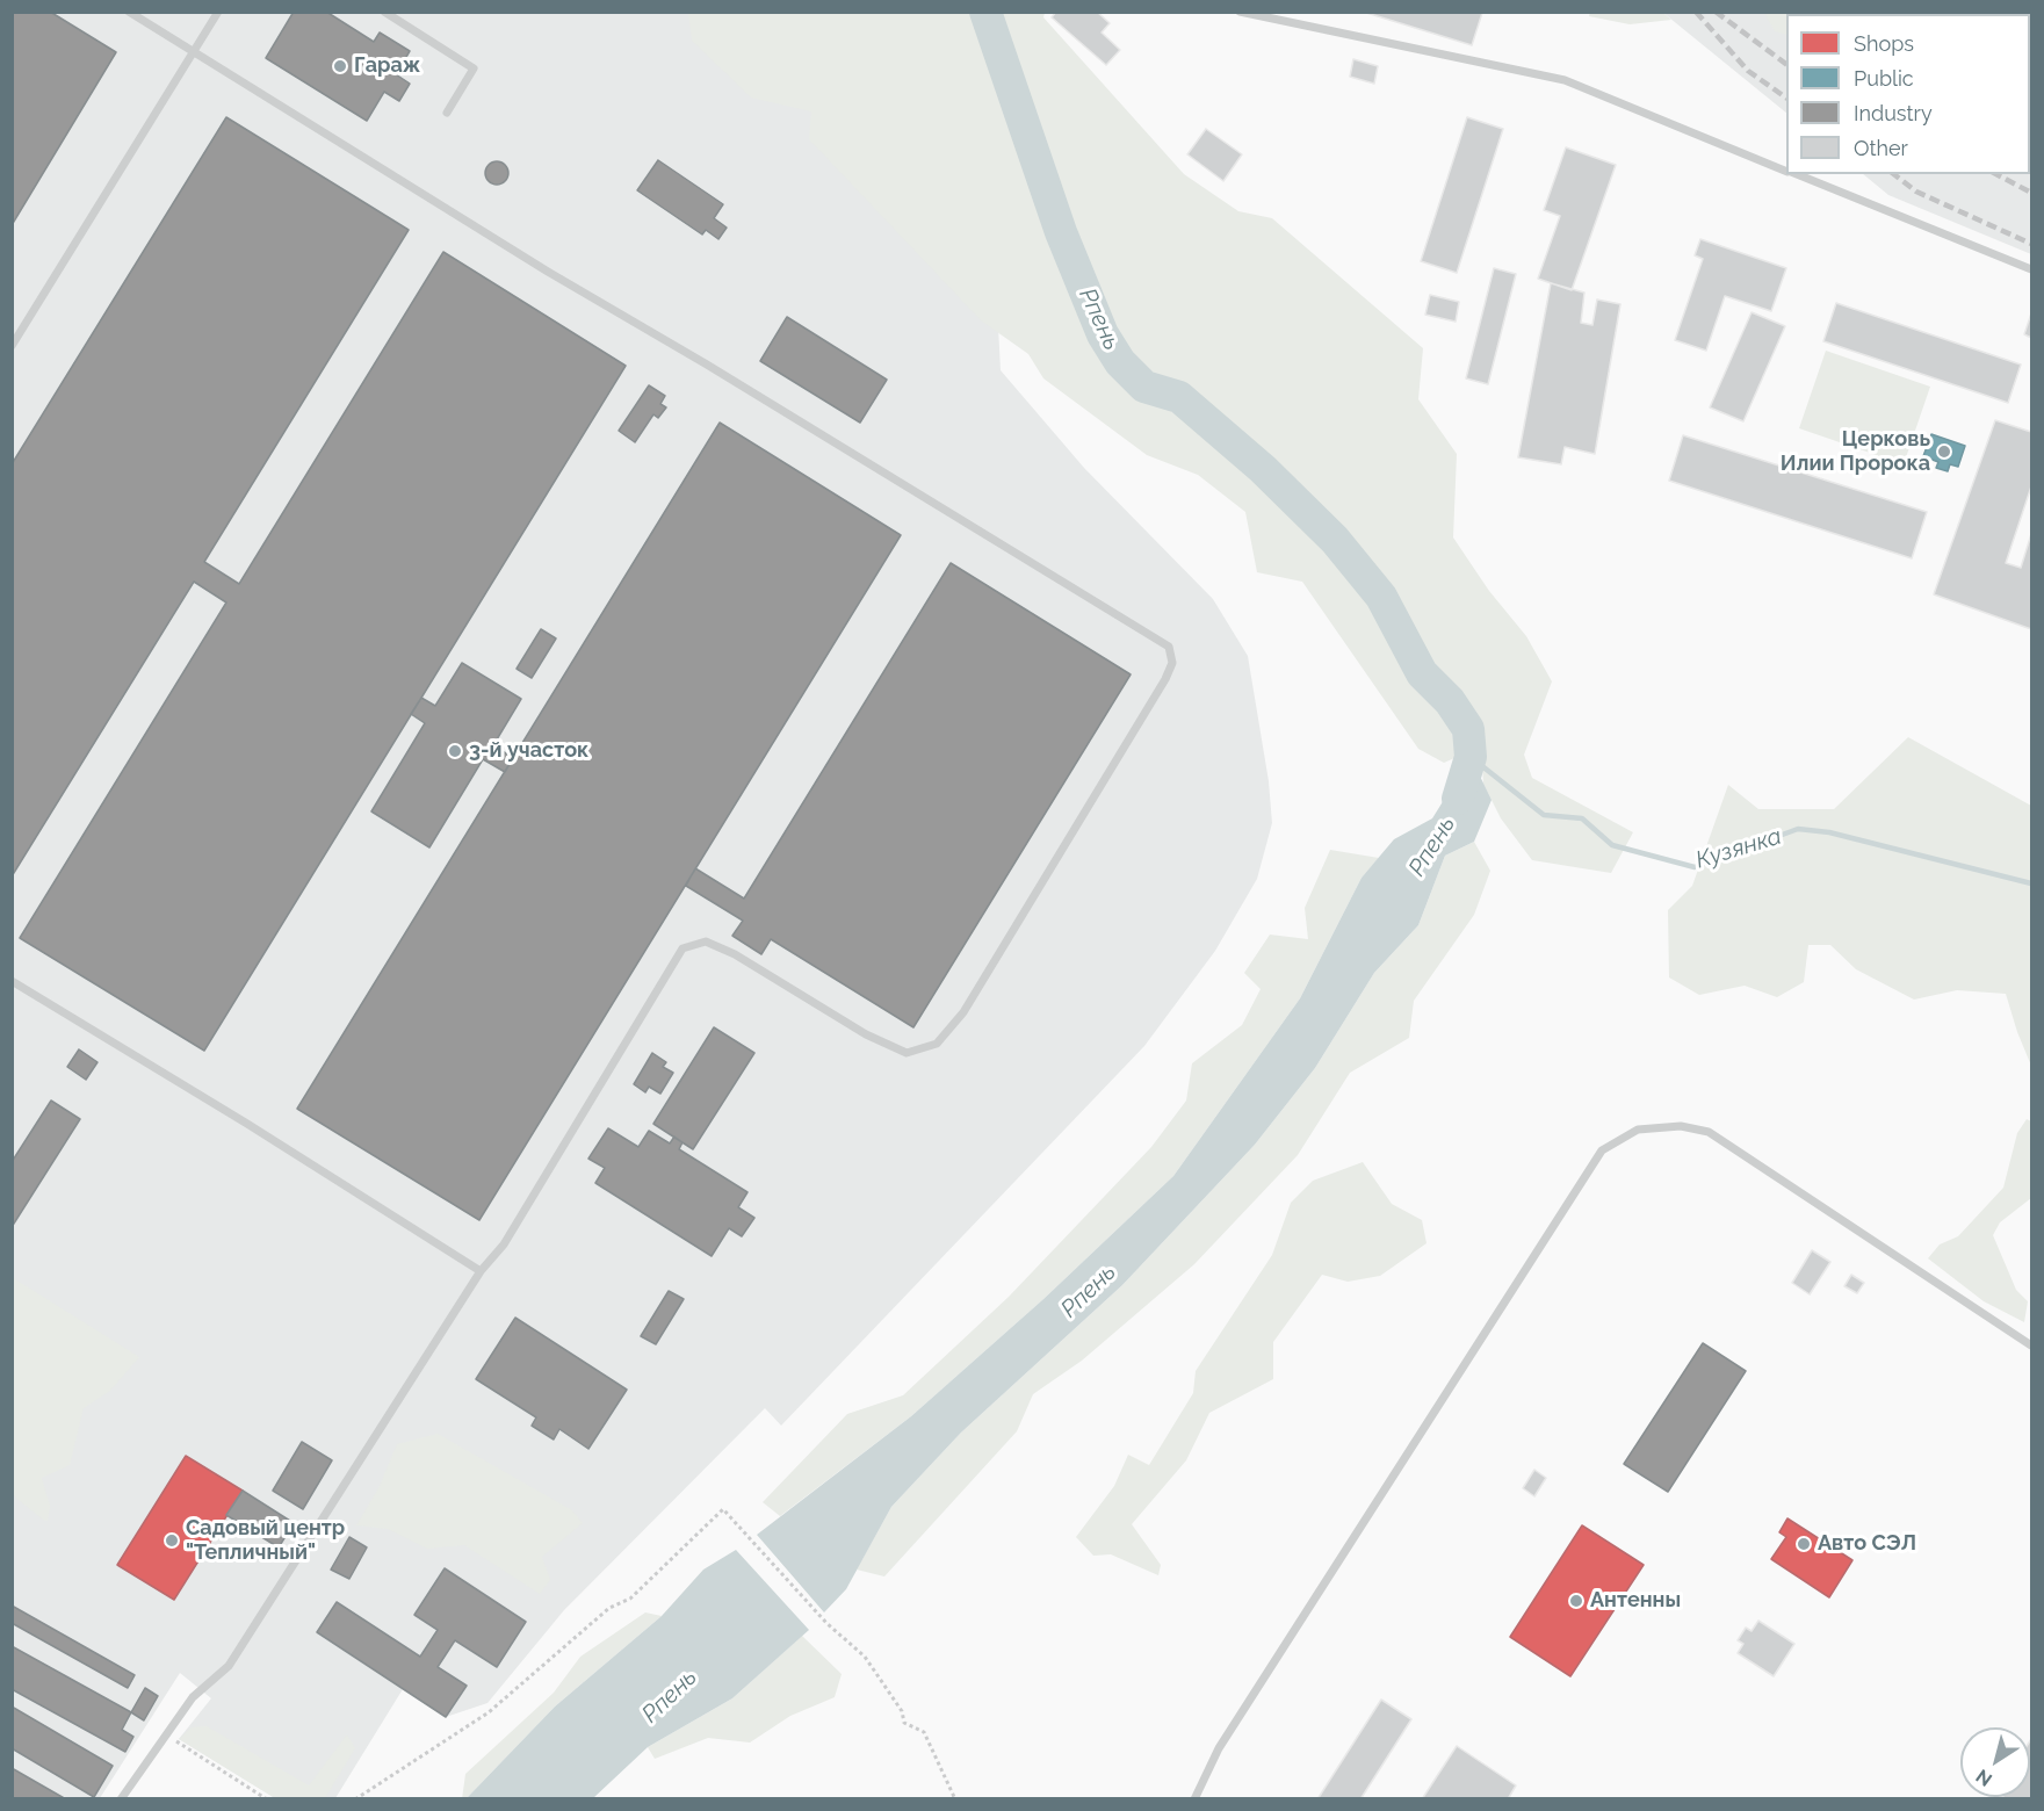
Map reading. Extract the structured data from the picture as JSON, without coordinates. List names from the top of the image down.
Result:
{
  "water": ["Рпень", "Кузянка"],
  "places": [
    "Гараж",
    "Церковь Илии Пророка",
    "3-й участок",
    "Садовый центр \"Тепличный\"",
    "Авто СЭЛ",
    "Антенны"
  ],
  "legend": [
    "Shops",
    "Public",
    "Industry",
    "Other"
  ],
  "north": "bottom left"
}
